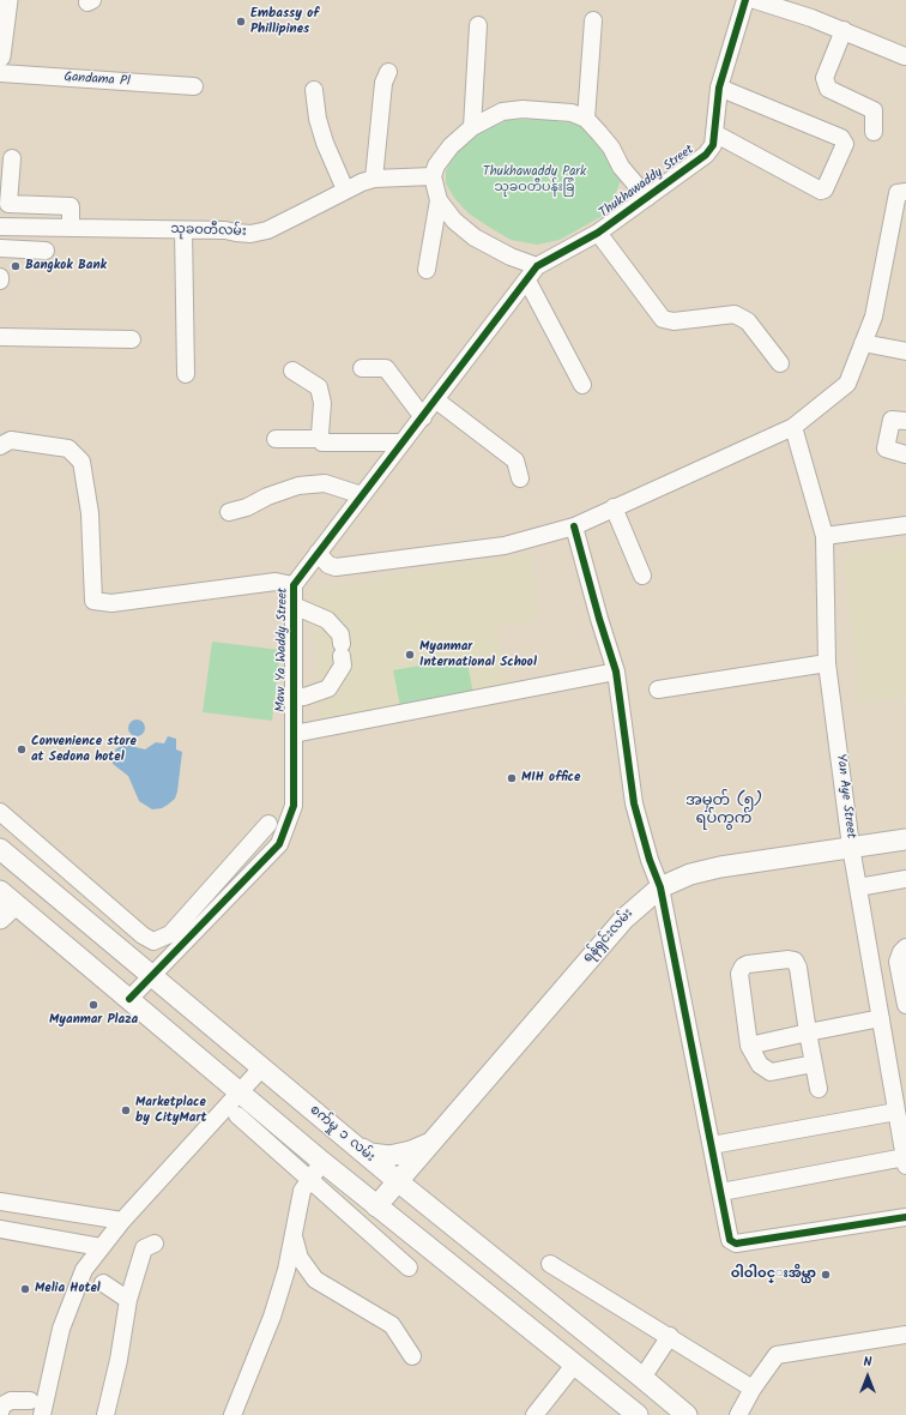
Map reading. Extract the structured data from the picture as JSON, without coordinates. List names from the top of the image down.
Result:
{
  "streets": {
    "main road": ["ရန်ရှင်းလမ်း", "စက်မှု ၁ လမ်း"],
    "street": [
      "Gandama Pl",
      "Thukhawaddy Street",
      "သုခဝတီလမ်း",
      "Maw Ya Waddy Street",
      "Yan Aye Street"
    ]
  },
  "crossings": [
    ["Thukhawaddy Street", "Maw Ya Waddy Street"],
    ["Maw Ya Waddy Street", "စက်မှု ၁ လမ်း"],
    ["Yan Aye Street", "ရန်ရှင်းလမ်း"],
    ["ရန်ရှင်းလမ်း", "စက်မှု ၁ လမ်း"]
  ],
  "districts": ["အမှတ် (၅) ရပ်ကွက်"],
  "parks": ["Thukhawaddy Park သုခဝတီပန်းခြံ"],
  "places": [
    "Embassy of Phillipines",
    "Bangkok Bank",
    "Myanmar International School",
    "Convenience store at Sedona hotel",
    "MIH office",
    "Myanmar Plaza",
    "Marketplace by CityMart",
    "ဝါဝါဝင္းအိမ္ယာ",
    "Melia Hotel"
  ],
  "north": "top"
}
